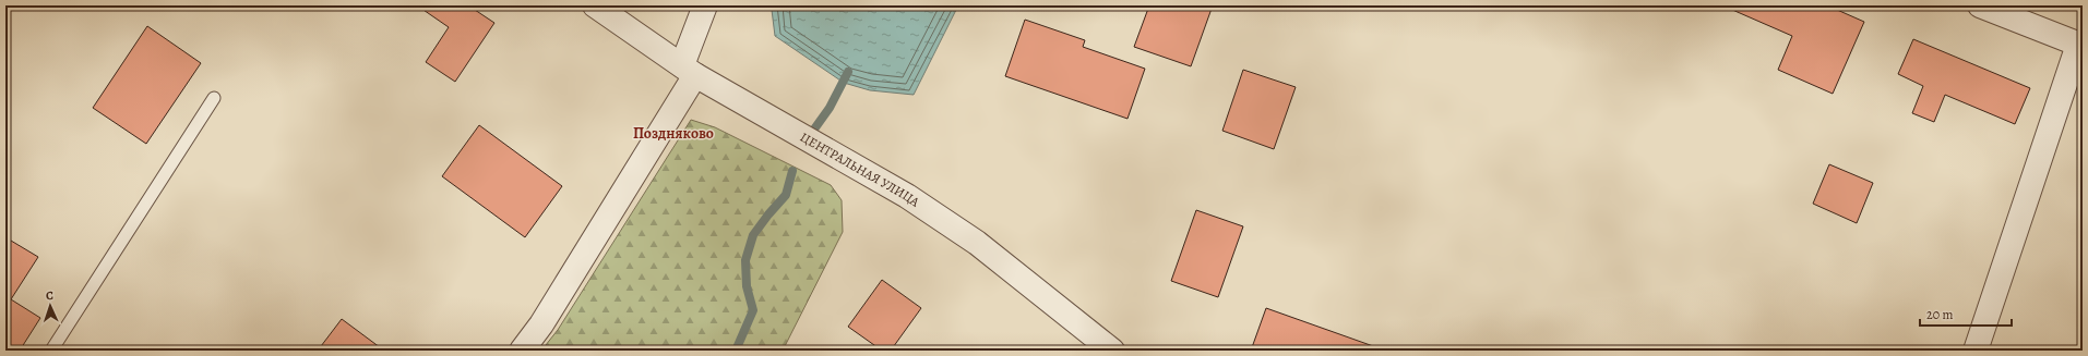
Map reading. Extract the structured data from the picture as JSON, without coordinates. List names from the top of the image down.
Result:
{
  "streets": {
    "street": ["ЦЕНТРАЛЬНАЯ УЛИЦА"]
  },
  "districts": ["Поздняково"],
  "scale_bar": "20 m",
  "north": "top"
}
